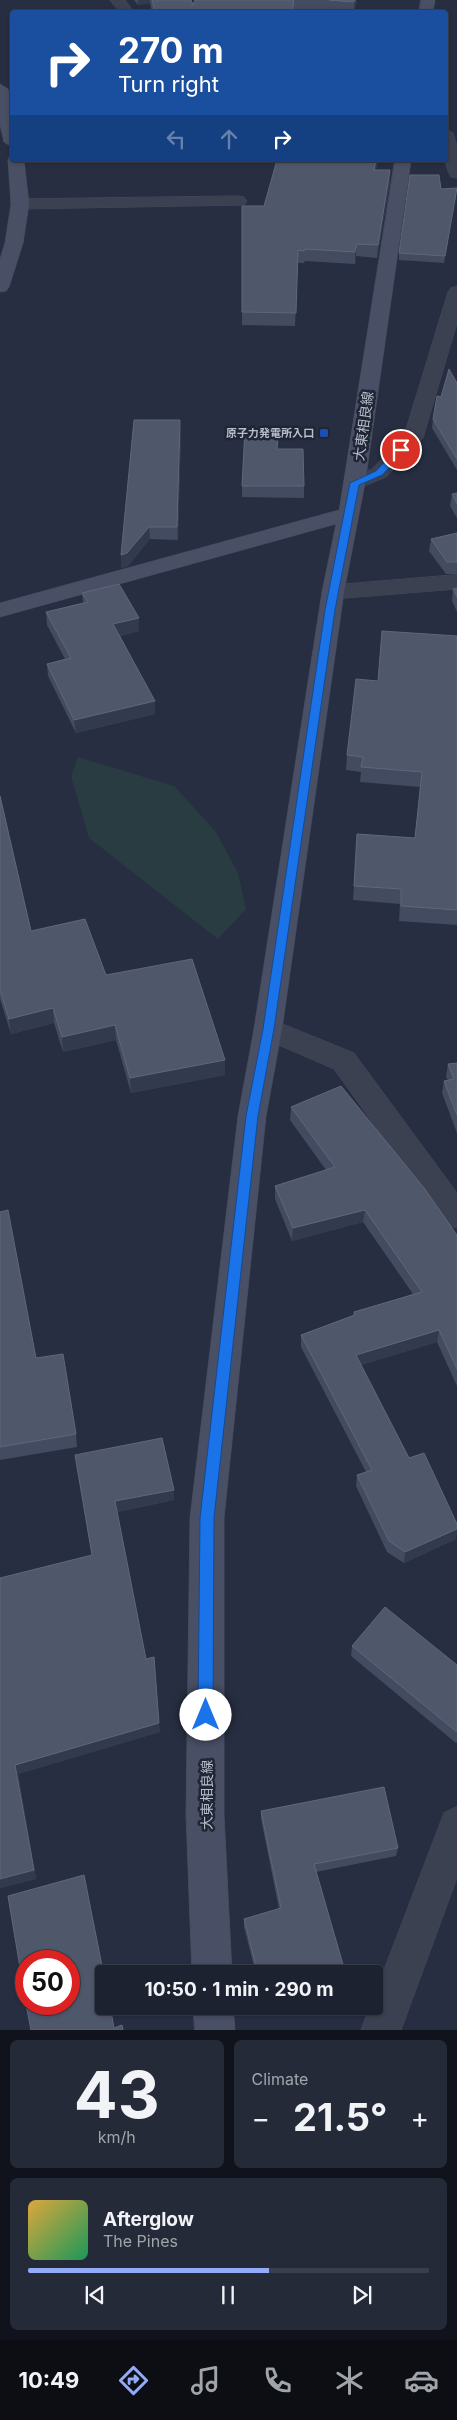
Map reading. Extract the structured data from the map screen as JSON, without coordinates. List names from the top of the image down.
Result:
{
  "streets": {
    "main road": ["大東相良線"]
  },
  "places": {
    "transit": ["原子力発電所入口"]
  },
  "page": {
    "turn": ["270 m", "Turn right"],
    "limit": "50",
    "trip": "10:50 · 1 min · 290 m",
    "tile": [
      ["43", "km/h"],
      "Climate"
    ],
    "heat": ["−", "21.5°", "+"],
    "song": ["Afterglow", "The Pines"],
    "tabs": "10:49"
  }
}
